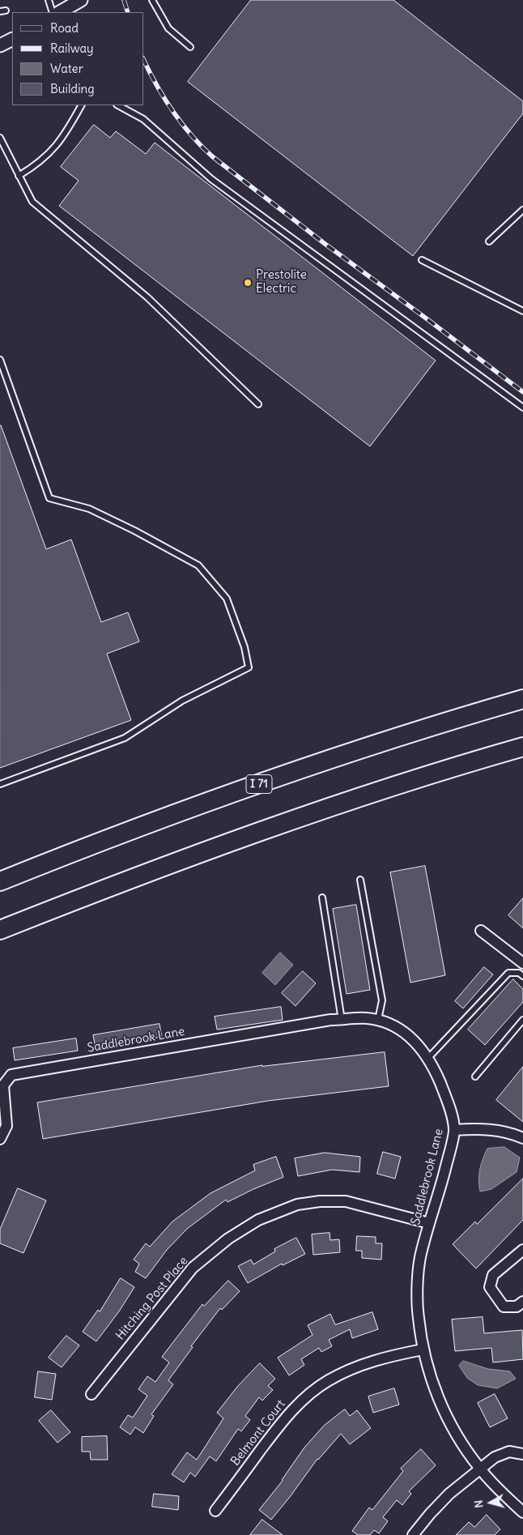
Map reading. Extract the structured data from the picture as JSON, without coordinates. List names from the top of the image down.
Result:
{
  "streets": {
    "highway": ["I 71"],
    "street": ["Saddlebrook Lane", "Hitching Post Place", "Belmont Court"]
  },
  "crossings": [
    ["Saddlebrook Lane", "Hitching Post Place"],
    ["Saddlebrook Lane", "Belmont Court"]
  ],
  "places": ["Prestolite Electric"],
  "legend": [
    "Road",
    "Railway",
    "Water",
    "Building"
  ],
  "north": "left"
}
